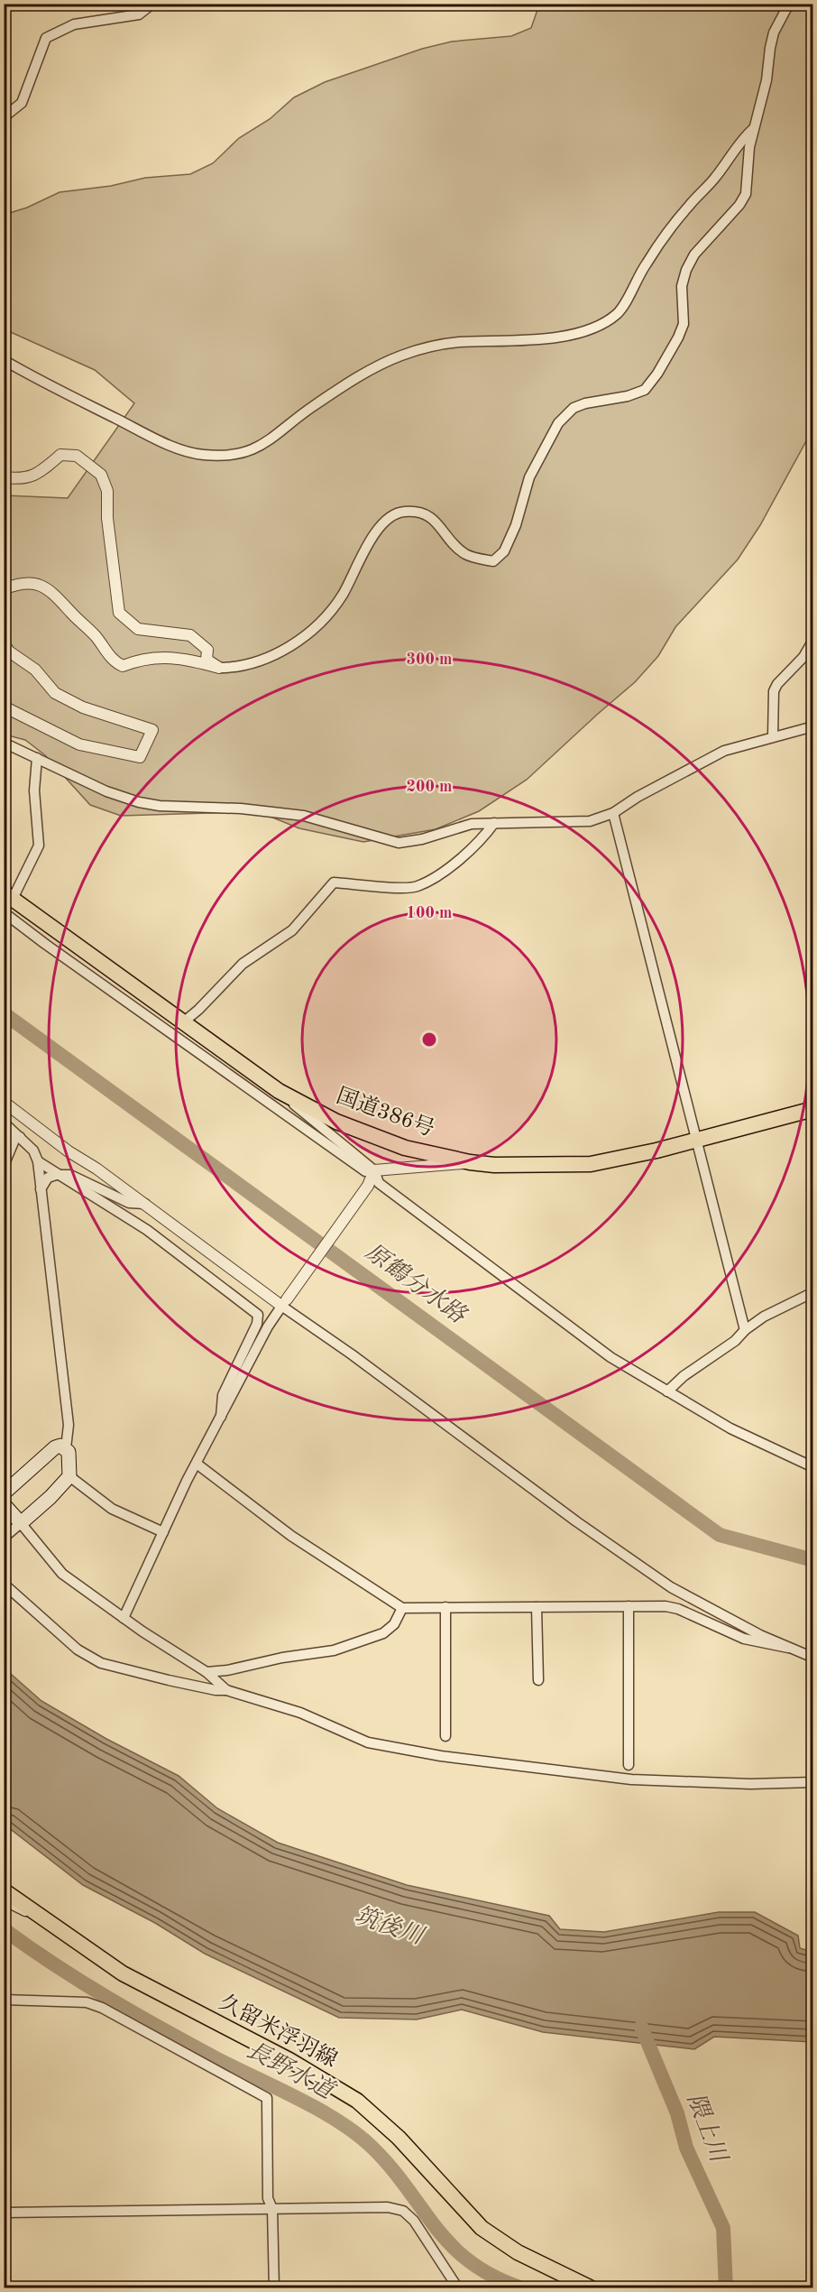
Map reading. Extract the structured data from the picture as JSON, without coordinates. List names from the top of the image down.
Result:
{
  "streets": {
    "main road": ["国道386号", "久留米浮羽線"]
  },
  "water": [
    "原鶴分水路",
    "筑後川",
    "長野水道",
    "隈上川"
  ],
  "rings": ["300 m", "200 m", "100 m"]
}
